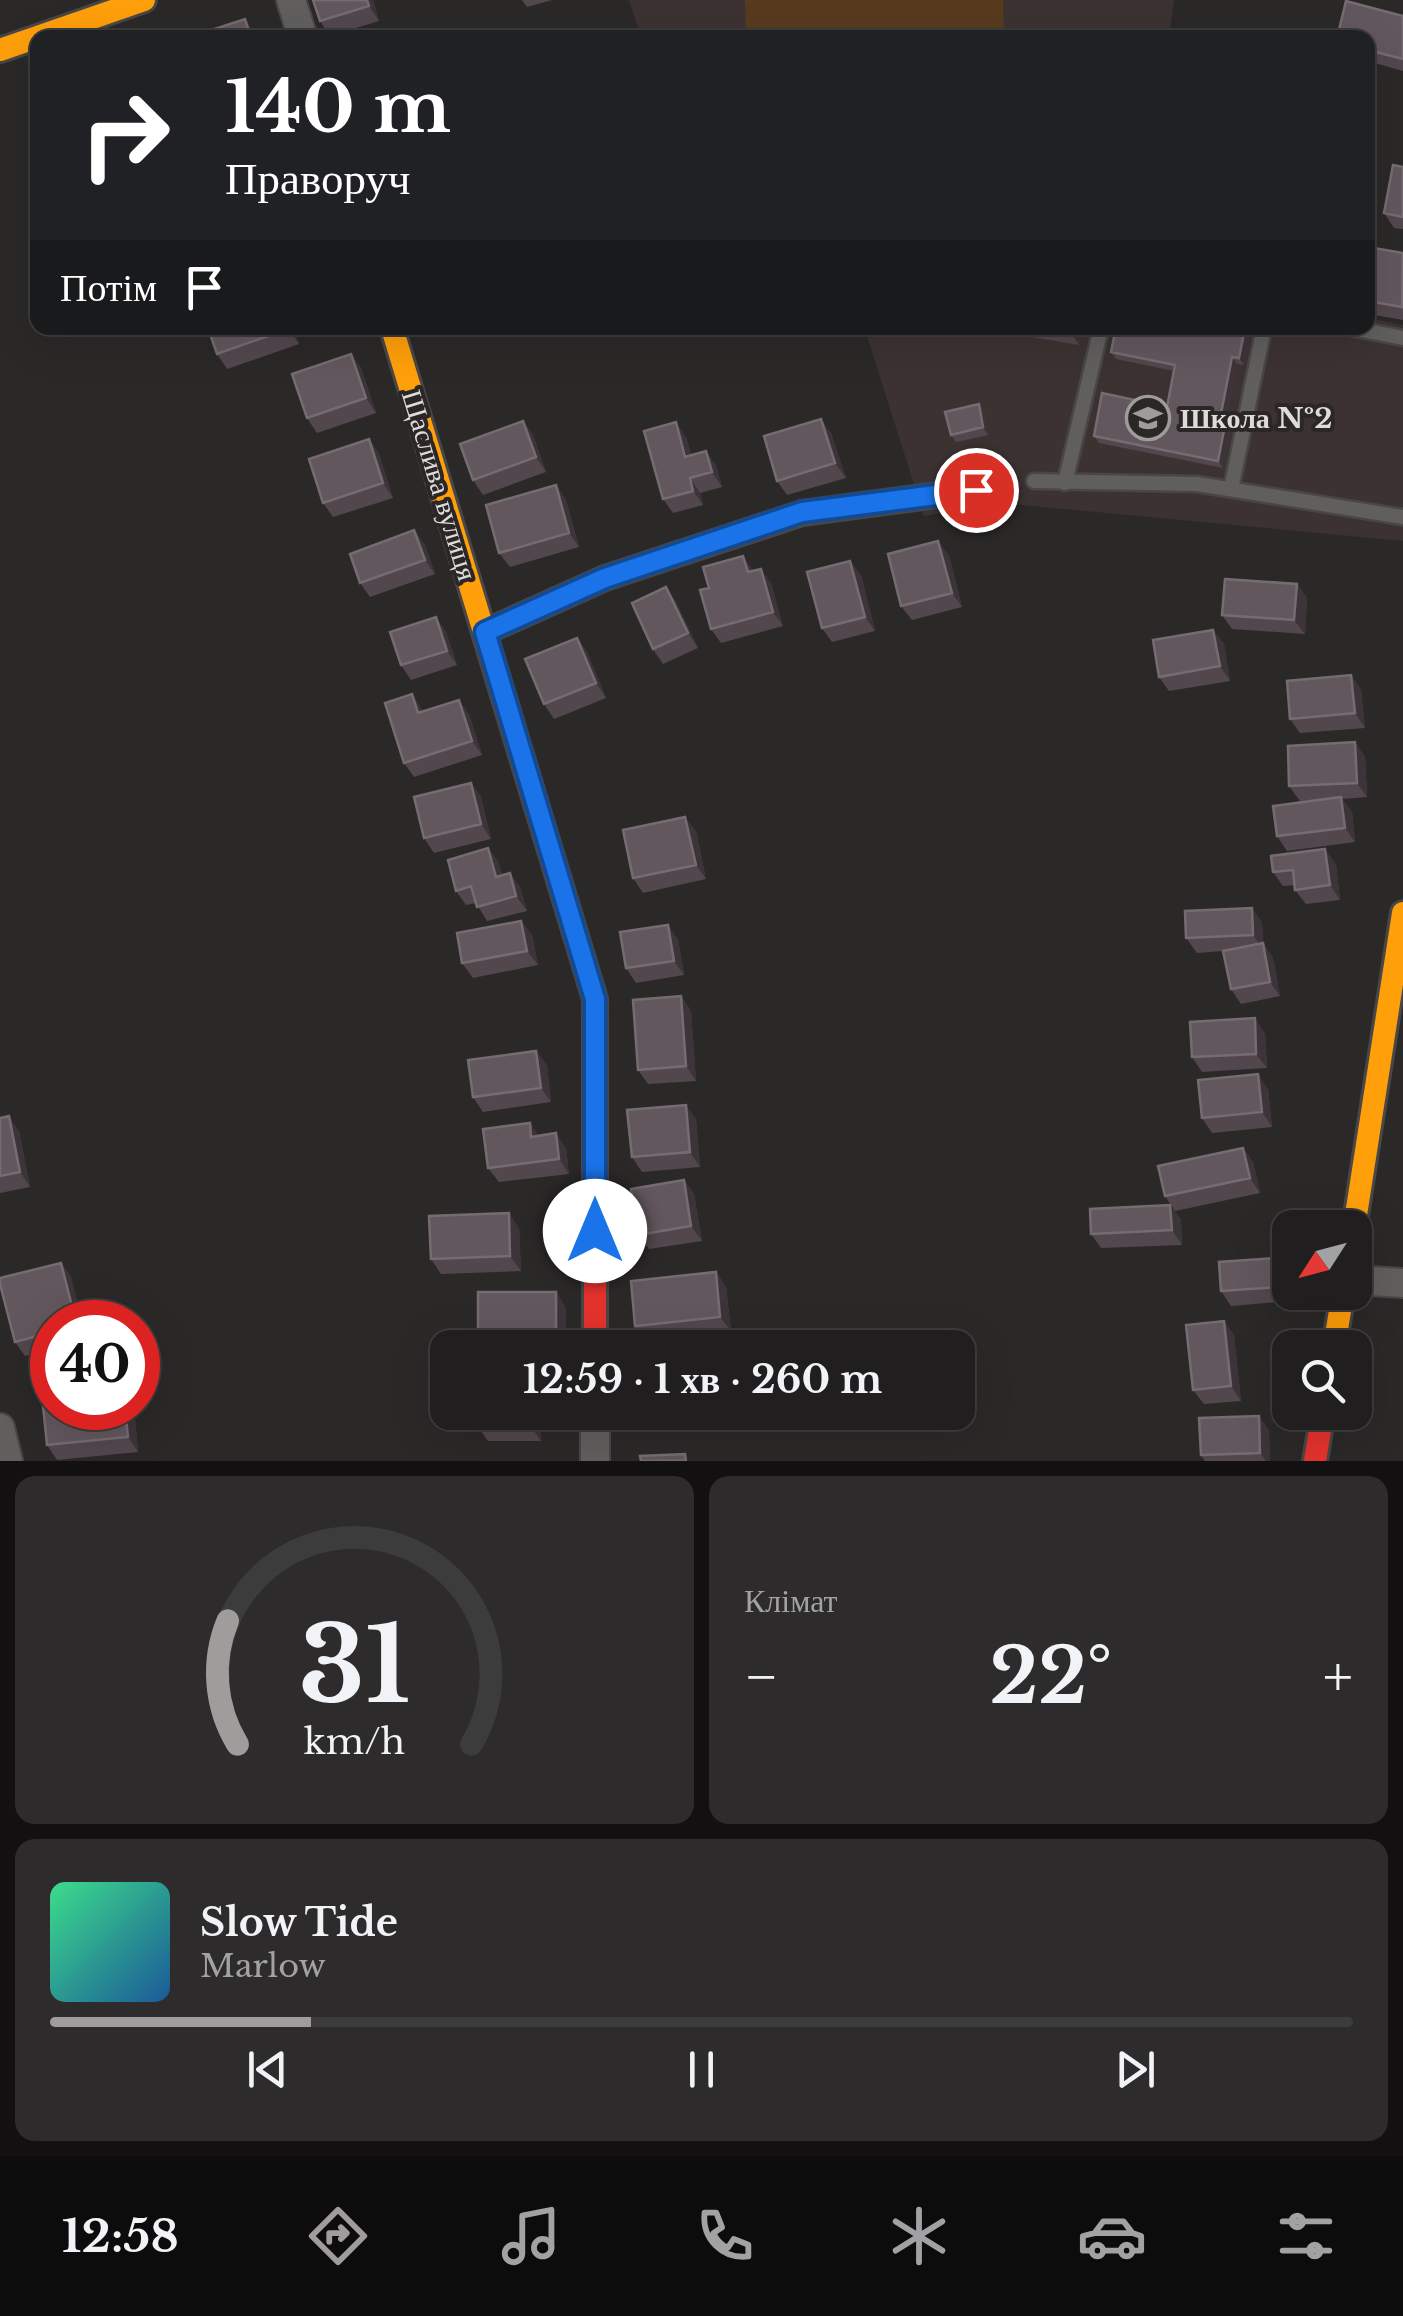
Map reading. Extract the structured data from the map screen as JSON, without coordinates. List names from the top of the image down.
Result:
{
  "streets": {
    "street": ["Щаслива вулиця"]
  },
  "places": {
    "school or university": ["Школа №2"]
  },
  "north": "bottom left",
  "page": {
    "turn": ["140 m", "Праворуч"],
    "then": "Потім",
    "limit": "40",
    "trip": "12:59 · 1 хв · 260 m",
    "tile": "Клімат",
    "heat": ["−", "22°", "+"],
    "song": ["Slow Tide", "Marlow"],
    "tabs": "12:58",
    "gauge": ["31", "km/h"]
  }
}
